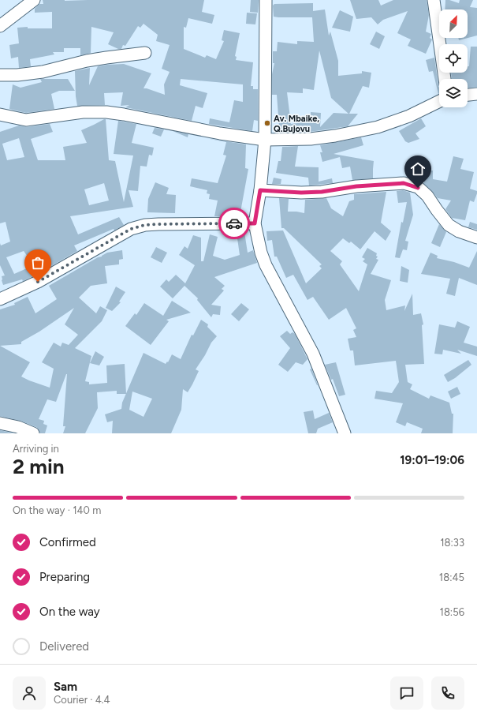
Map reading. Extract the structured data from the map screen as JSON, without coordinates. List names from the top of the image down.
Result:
{
  "places": ["Av. Mbaike, Q.Bujovu"],
  "north": "top right",
  "page": {
    "heading": ["2 min", "Arriving in", "19:01–19:06"],
    "panel": ["Sam", "Courier · 4.4"],
    "bar": "On the way · 140 m",
    "list": [
      ["Confirmed", "18:33"],
      ["Preparing", "18:45"],
      ["On the way", "18:56"],
      "Delivered"
    ]
  }
}
